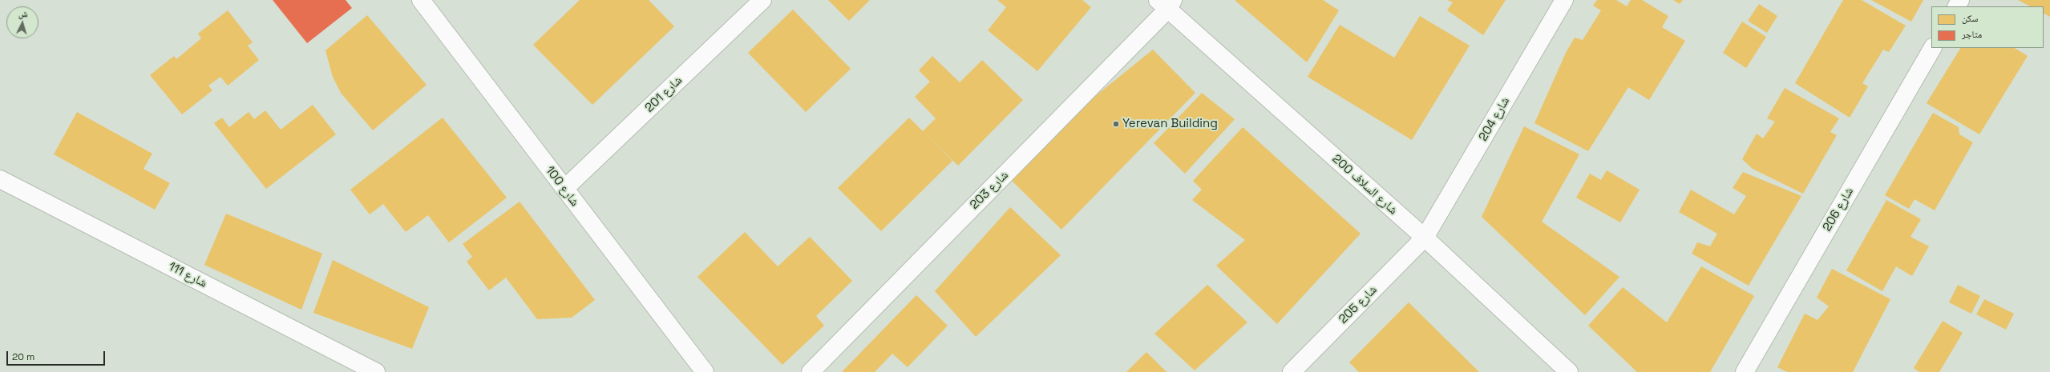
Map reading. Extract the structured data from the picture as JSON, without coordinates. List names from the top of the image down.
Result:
{
  "streets": {
    "street": [
      "شارع 201",
      "شارع 204",
      "200 شارع السلاف",
      "شارع 100",
      "شارع 203",
      "شارع 206",
      "شارع 111",
      "شارع 205"
    ]
  },
  "crossings": [
    ["شارع 201", "شارع 100"],
    ["شارع 204", "200 شارع السلاف"],
    ["شارع 204", "شارع 205"],
    ["200 شارع السلاف", "شارع 203"],
    ["200 شارع السلاف", "شارع 205"]
  ],
  "places": ["Yerevan Building"],
  "legend": ["سكن", "متاجر"],
  "scale_bar": "20 m",
  "north": "top"
}
